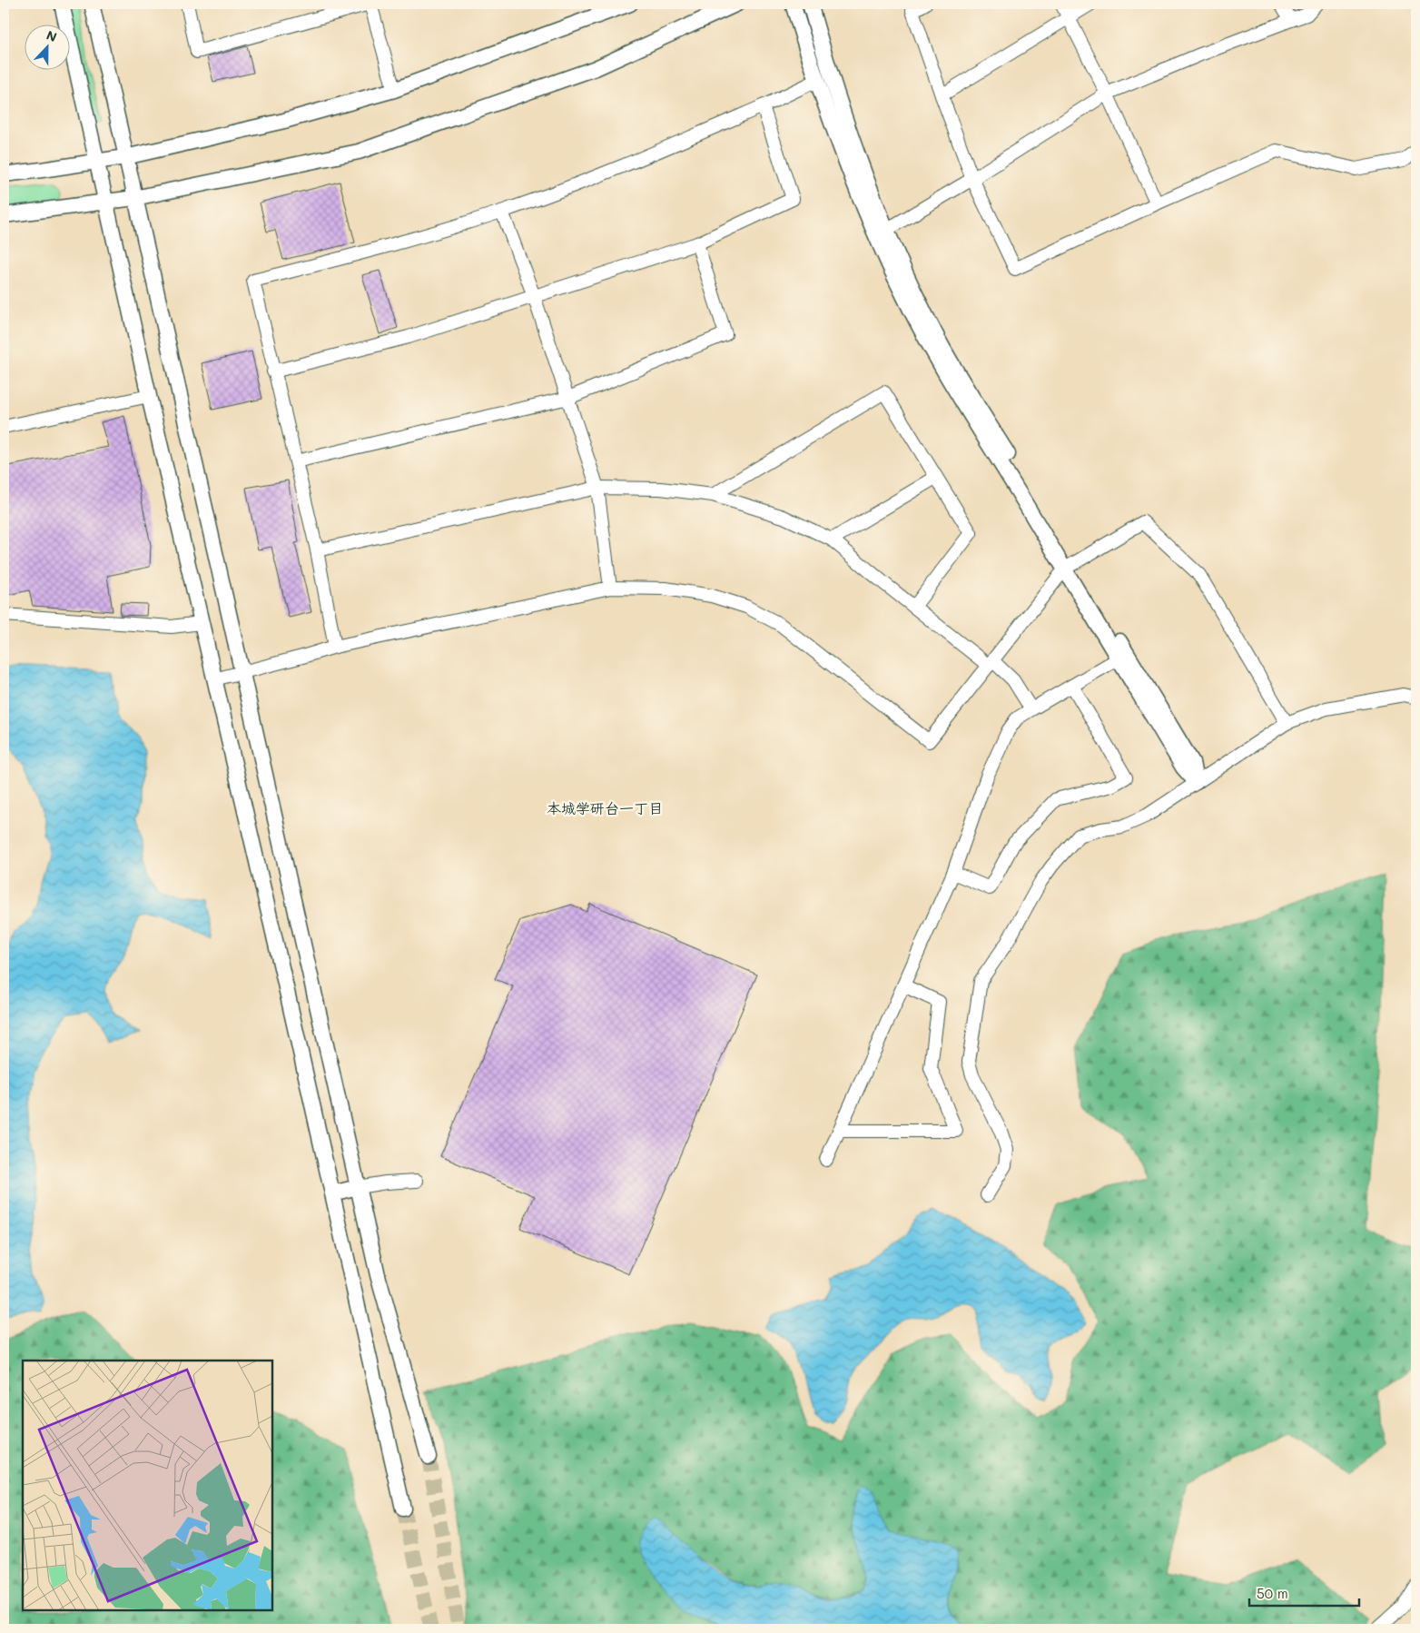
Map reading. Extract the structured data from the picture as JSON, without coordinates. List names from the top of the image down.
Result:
{
  "districts": ["本城学研台一丁目"],
  "scale_bar": "50 m",
  "north": "top"
}
